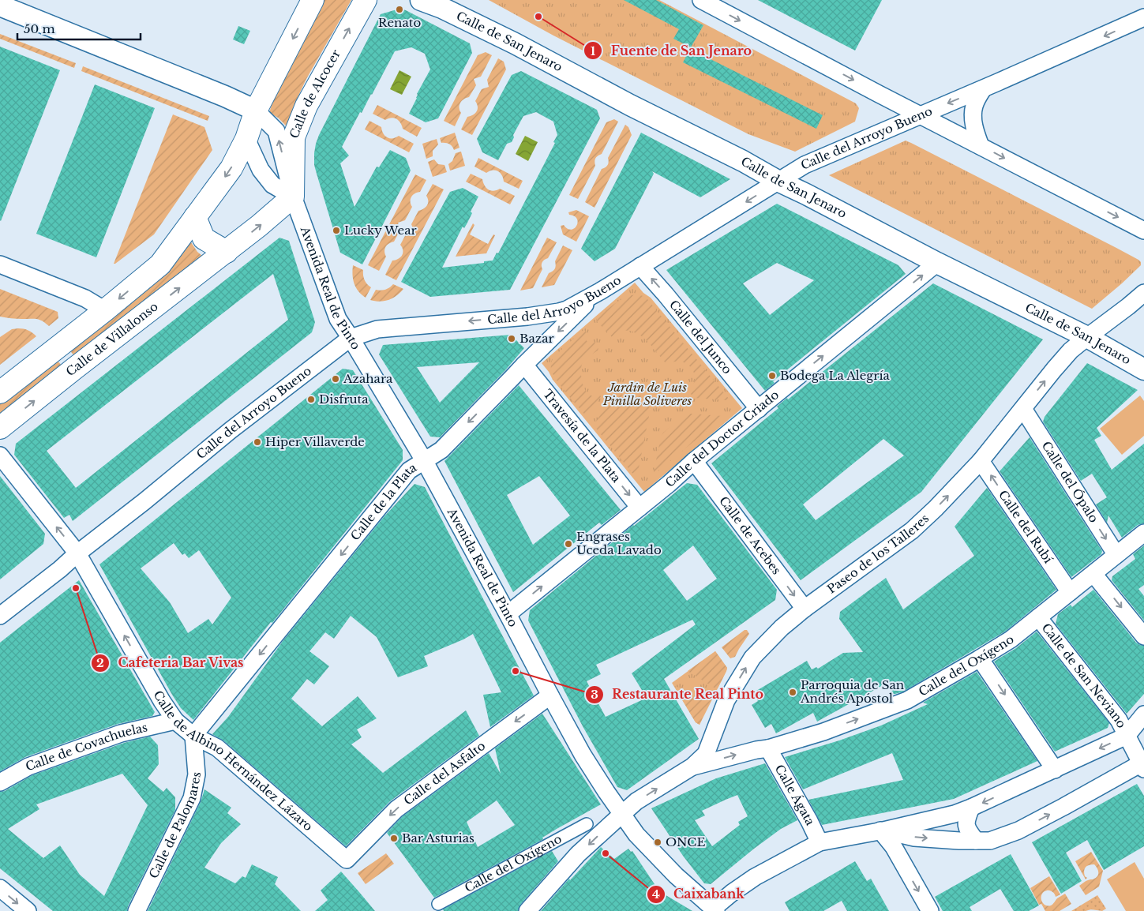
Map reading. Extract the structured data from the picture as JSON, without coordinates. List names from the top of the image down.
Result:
{
  "streets": {
    "main road": ["Calle de Alcocer", "Calle de Villalonso"],
    "street": [
      "Calle de San Jenaro",
      "Calle del Arroyo Bueno",
      "Avenida Real de Pinto",
      "Calle del Junco",
      "Travesía de la Plata",
      "Calle del Doctor Criado",
      "Calle del Ópalo",
      "Calle de la Plata",
      "Calle del Rubí",
      "Calle de Acebes",
      "Paseo de los Talleres",
      "Calle del Oxígeno",
      "Calle de San Neviano",
      "Calle de Covachuelas",
      "Calle de Albino Hernández Lázaro",
      "Calle del Asfalto",
      "Calle Ágata",
      "Calle de Palomares"
    ]
  },
  "crossings": [
    ["Calle de San Jenaro", "Calle del Arroyo Bueno"],
    ["Calle de San Jenaro", "Calle del Doctor Criado"],
    ["Calle de San Jenaro", "Paseo de los Talleres"],
    ["Calle de Alcocer", "Avenida Real de Pinto"],
    ["Calle de Alcocer", "Calle de Villalonso"],
    ["Calle del Arroyo Bueno", "Avenida Real de Pinto"],
    ["Calle del Arroyo Bueno", "Calle del Junco"],
    ["Calle del Arroyo Bueno", "Calle de la Plata"],
    ["Calle del Arroyo Bueno", "Calle de Albino Hernández Lázaro"],
    ["Avenida Real de Pinto", "Calle de Villalonso"],
    ["Avenida Real de Pinto", "Calle del Doctor Criado"],
    ["Avenida Real de Pinto", "Calle de la Plata"],
    ["Avenida Real de Pinto", "Paseo de los Talleres"],
    ["Avenida Real de Pinto", "Calle del Asfalto"],
    ["Calle del Junco", "Calle del Doctor Criado"],
    ["Travesía de la Plata", "Calle del Doctor Criado"],
    ["Travesía de la Plata", "Calle de la Plata"],
    ["Calle del Doctor Criado", "Calle de Acebes"],
    ["Calle del Ópalo", "Paseo de los Talleres"],
    ["Calle del Ópalo", "Calle del Oxígeno"],
    ["Calle de la Plata", "Calle de Albino Hernández Lázaro"],
    ["Calle de la Plata", "Calle de Palomares"],
    ["Calle del Rubí", "Paseo de los Talleres"],
    ["Calle del Rubí", "Calle del Oxígeno"],
    ["Calle de Acebes", "Paseo de los Talleres"],
    ["Paseo de los Talleres", "Calle del Oxígeno"],
    ["Calle del Oxígeno", "Calle de San Neviano"],
    ["Calle del Oxígeno", "Calle Ágata"],
    ["Calle de Covachuelas", "Calle de Albino Hernández Lázaro"],
    ["Calle de Albino Hernández Lázaro", "Calle del Asfalto"],
    ["Calle de Albino Hernández Lázaro", "Calle de Palomares"]
  ],
  "one_way": [
    "Calle del Arroyo Bueno",
    "Calle del Junco",
    "Travesía de la Plata",
    "Calle del Doctor Criado",
    "Calle del Ópalo",
    "Calle de la Plata",
    "Calle del Rubí",
    "Calle de Acebes",
    "Calle de Albino Hernández Lázaro",
    "Calle del Asfalto"
  ],
  "parks": ["Jardín de Luis Pinilla Soliveres"],
  "places": [
    "Renato",
    "Fuente de San Jenaro",
    "Lucky Wear",
    "Bazar",
    "Bodega La Alegría",
    "Azahara",
    "Disfruta",
    "Hiper Villaverde",
    "Engrases Uceda Lavado",
    "Cafeteria Bar Vivas",
    "Restaurante Real Pinto",
    "Parroquia de San Andrés Apóstol",
    "Bar Asturias",
    "ONCE",
    "Caixabank"
  ],
  "scale_bar": "50 m"
}
